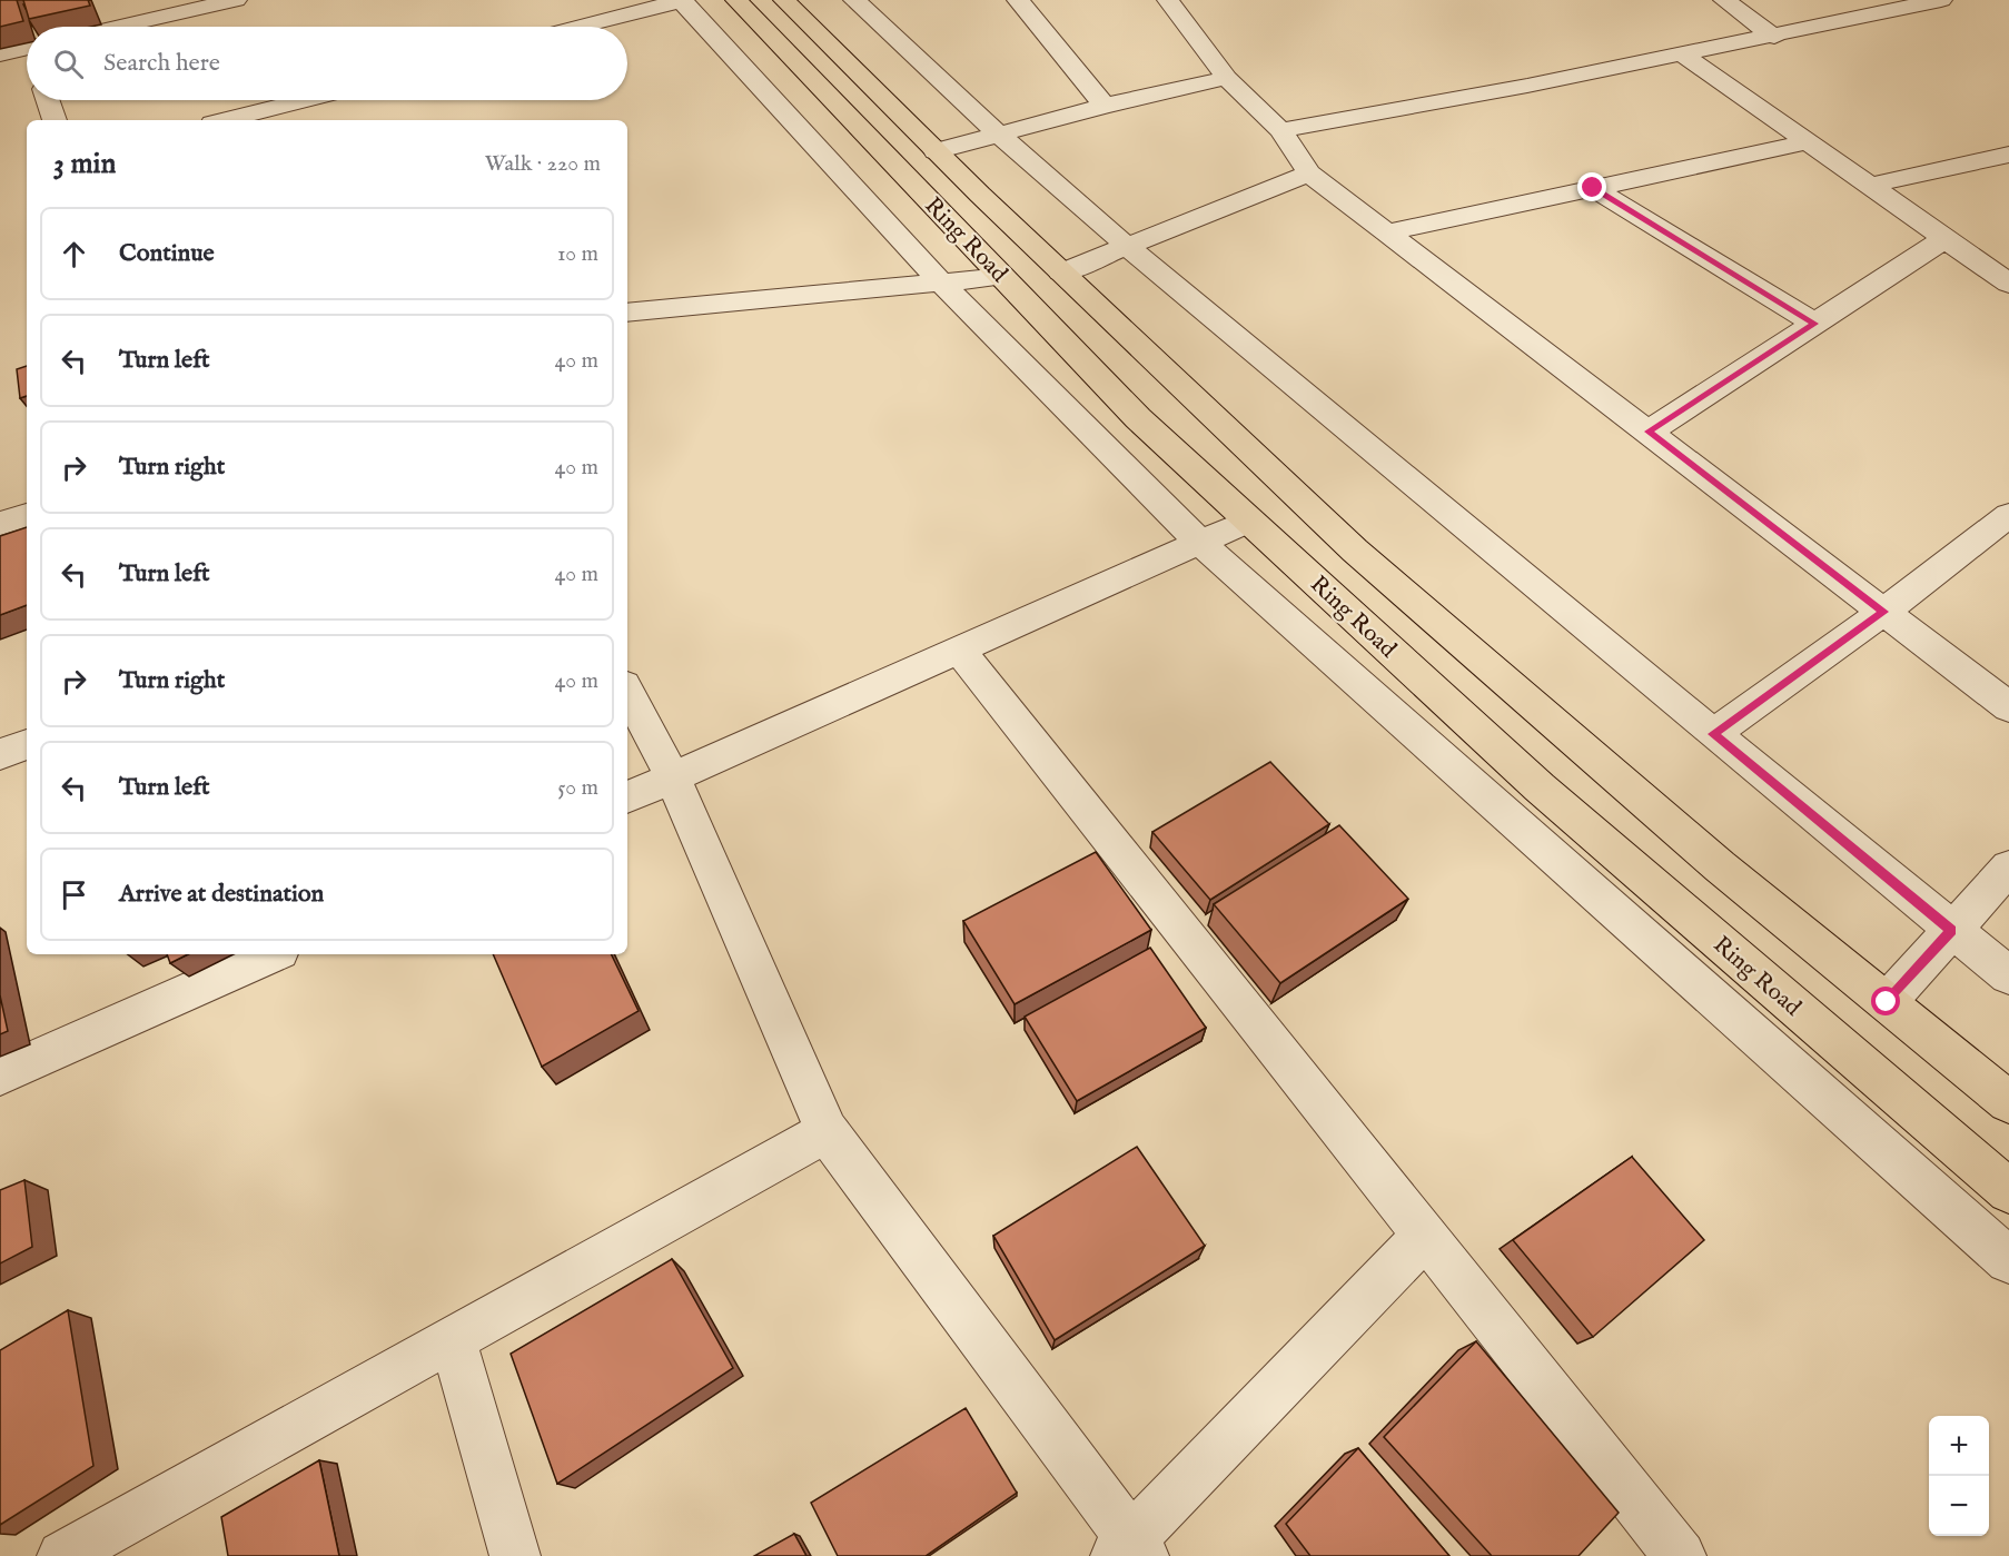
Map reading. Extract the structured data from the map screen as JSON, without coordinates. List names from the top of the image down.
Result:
{
  "streets": {
    "highway": ["Ring Road"]
  },
  "page": {
    "search": "Search here",
    "heading": ["3 min", "Walk · 220 m"],
    "list": [
      ["Continue", "10 m"],
      ["Turn left", "40 m"],
      ["Turn right", "40 m"],
      ["Turn left", "40 m"],
      ["Turn right", "40 m"],
      ["Turn left", "50 m"],
      "Arrive at destination"
    ],
    "map_buttons": ["+", "−"]
  }
}
